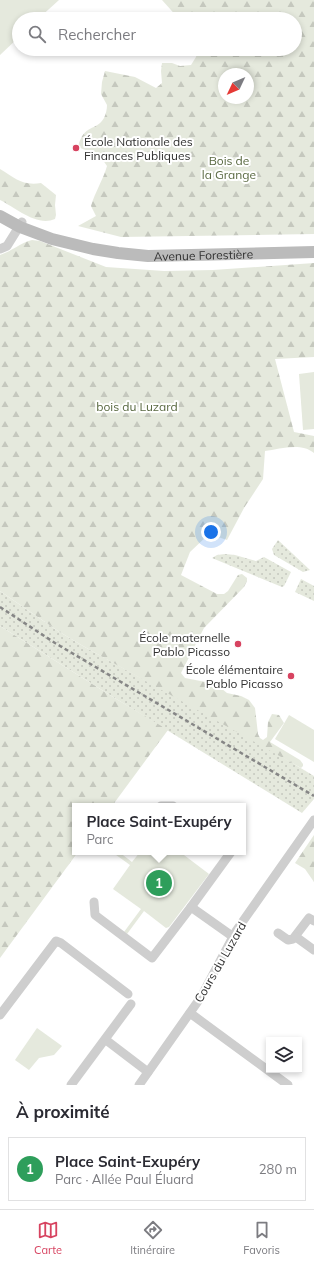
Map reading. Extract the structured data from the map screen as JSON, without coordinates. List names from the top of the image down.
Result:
{
  "streets": {
    "street": ["Avenue Forestière", "Cours du Luzard"]
  },
  "parks": ["Bois de la Grange", "bois du Luzard"],
  "places": ["École Nationale des Finances Publiques", "École maternelle Pablo Picasso", "École élémentaire Pablo Picasso"],
  "north": "bottom left",
  "page": {
    "search": "Rechercher",
    "popup": ["Place Saint-Exupéry", "Parc"],
    "pins": "1",
    "heading": "À proximité",
    "list": [
      {
        "mark": "1",
        "name": "Place Saint-Exupéry",
        "note": "Parc · Allée Paul Éluard",
        "value": "280 m"
      }
    ],
    "nav": ["Carte", "Itinéraire", "Favoris"]
  }
}
